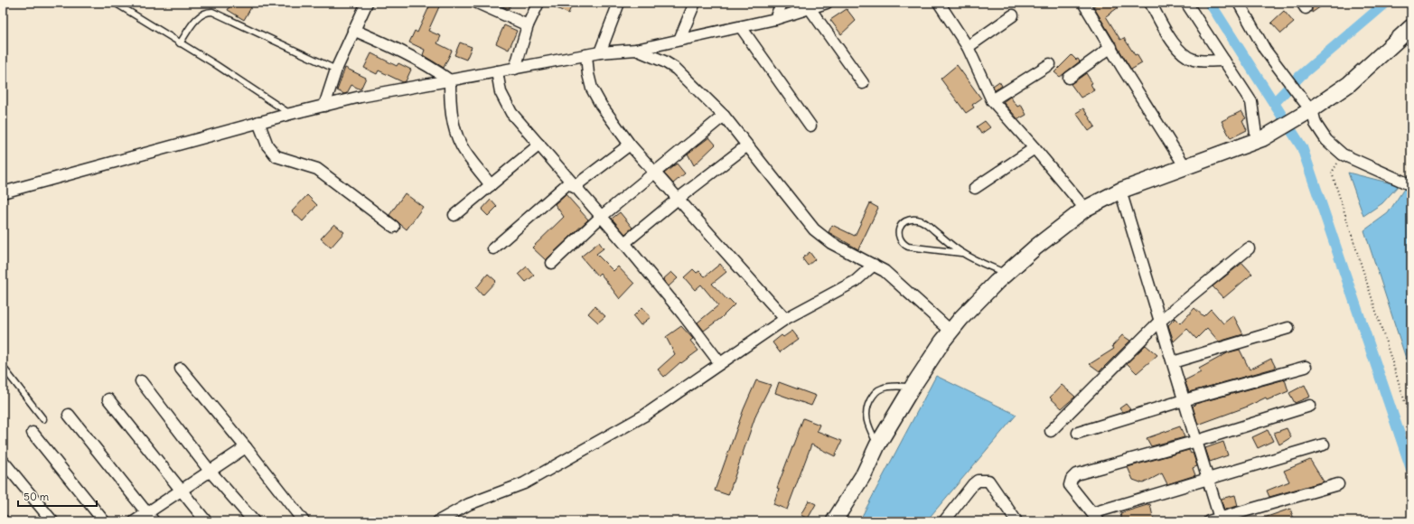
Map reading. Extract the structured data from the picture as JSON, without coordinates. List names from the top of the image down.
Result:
{
  "scale_bar": "50 m"
}
